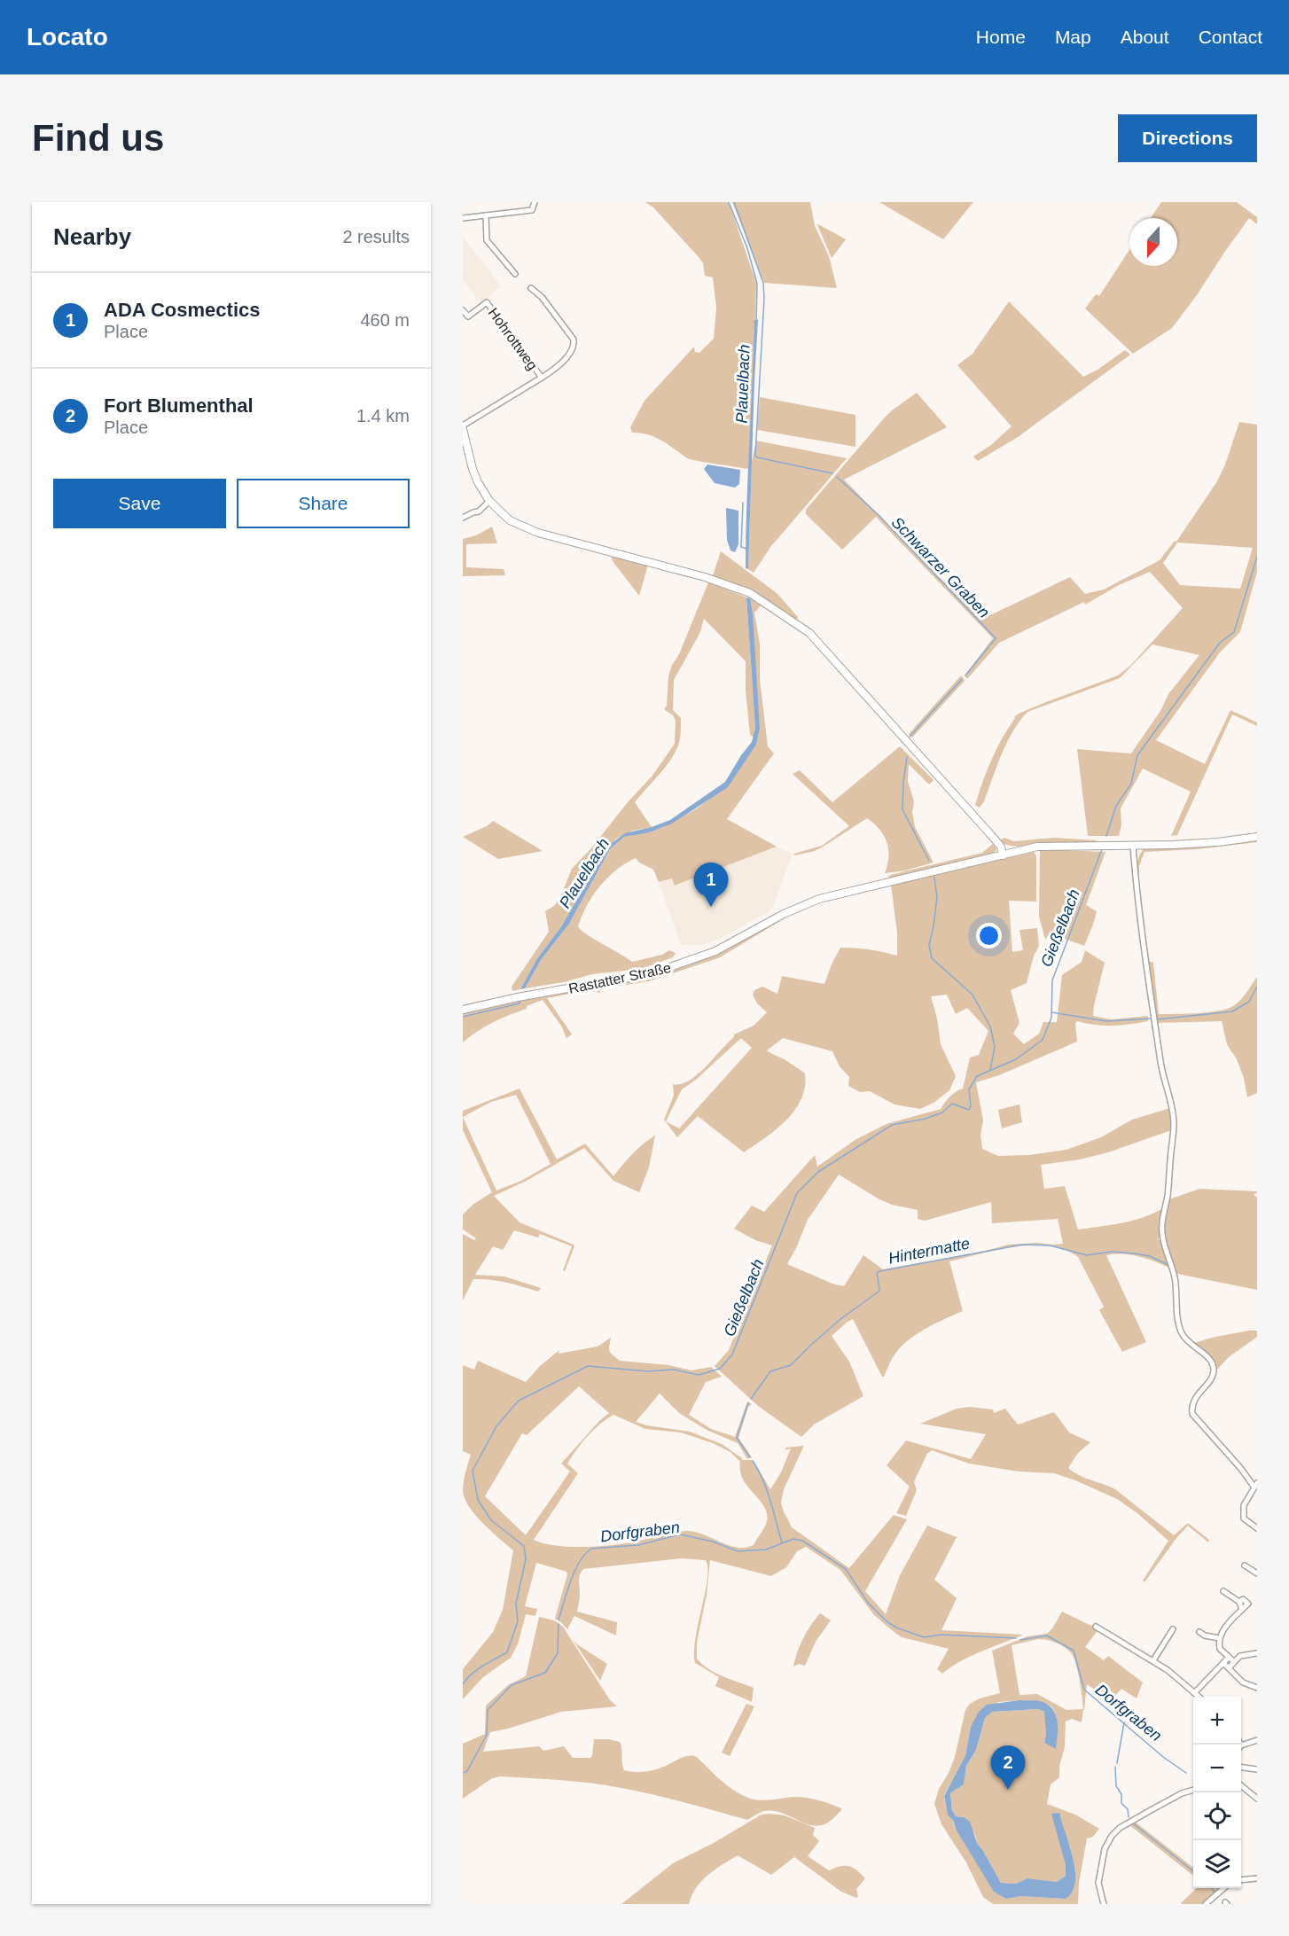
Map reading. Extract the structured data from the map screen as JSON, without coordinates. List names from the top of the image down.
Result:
{
  "streets": {
    "main road": ["Rastatter Straße"],
    "street": ["Hohrottweg"]
  },
  "water": [
    "Plauelbach",
    "Schwarzer Graben",
    "Gießelbach",
    "Hintermatte",
    "Dorfgraben"
  ],
  "north": "bottom",
  "page": {
    "header": "Locato",
    "nav": [
      "Home",
      "Map",
      "About",
      "Contact"
    ],
    "buttons": [
      "Directions",
      ["Save", "Share"]
    ],
    "title": "Find us",
    "heading": ["Nearby", "2 results"],
    "list": [
      {
        "mark": "1",
        "name": "ADA Cosmectics",
        "note": "Place",
        "value": "460 m"
      },
      {
        "mark": "2",
        "name": "Fort Blumenthal",
        "note": "Place",
        "value": "1.4 km"
      }
    ],
    "pins": ["1", "2"],
    "map_buttons": ["+", "−"]
  }
}
